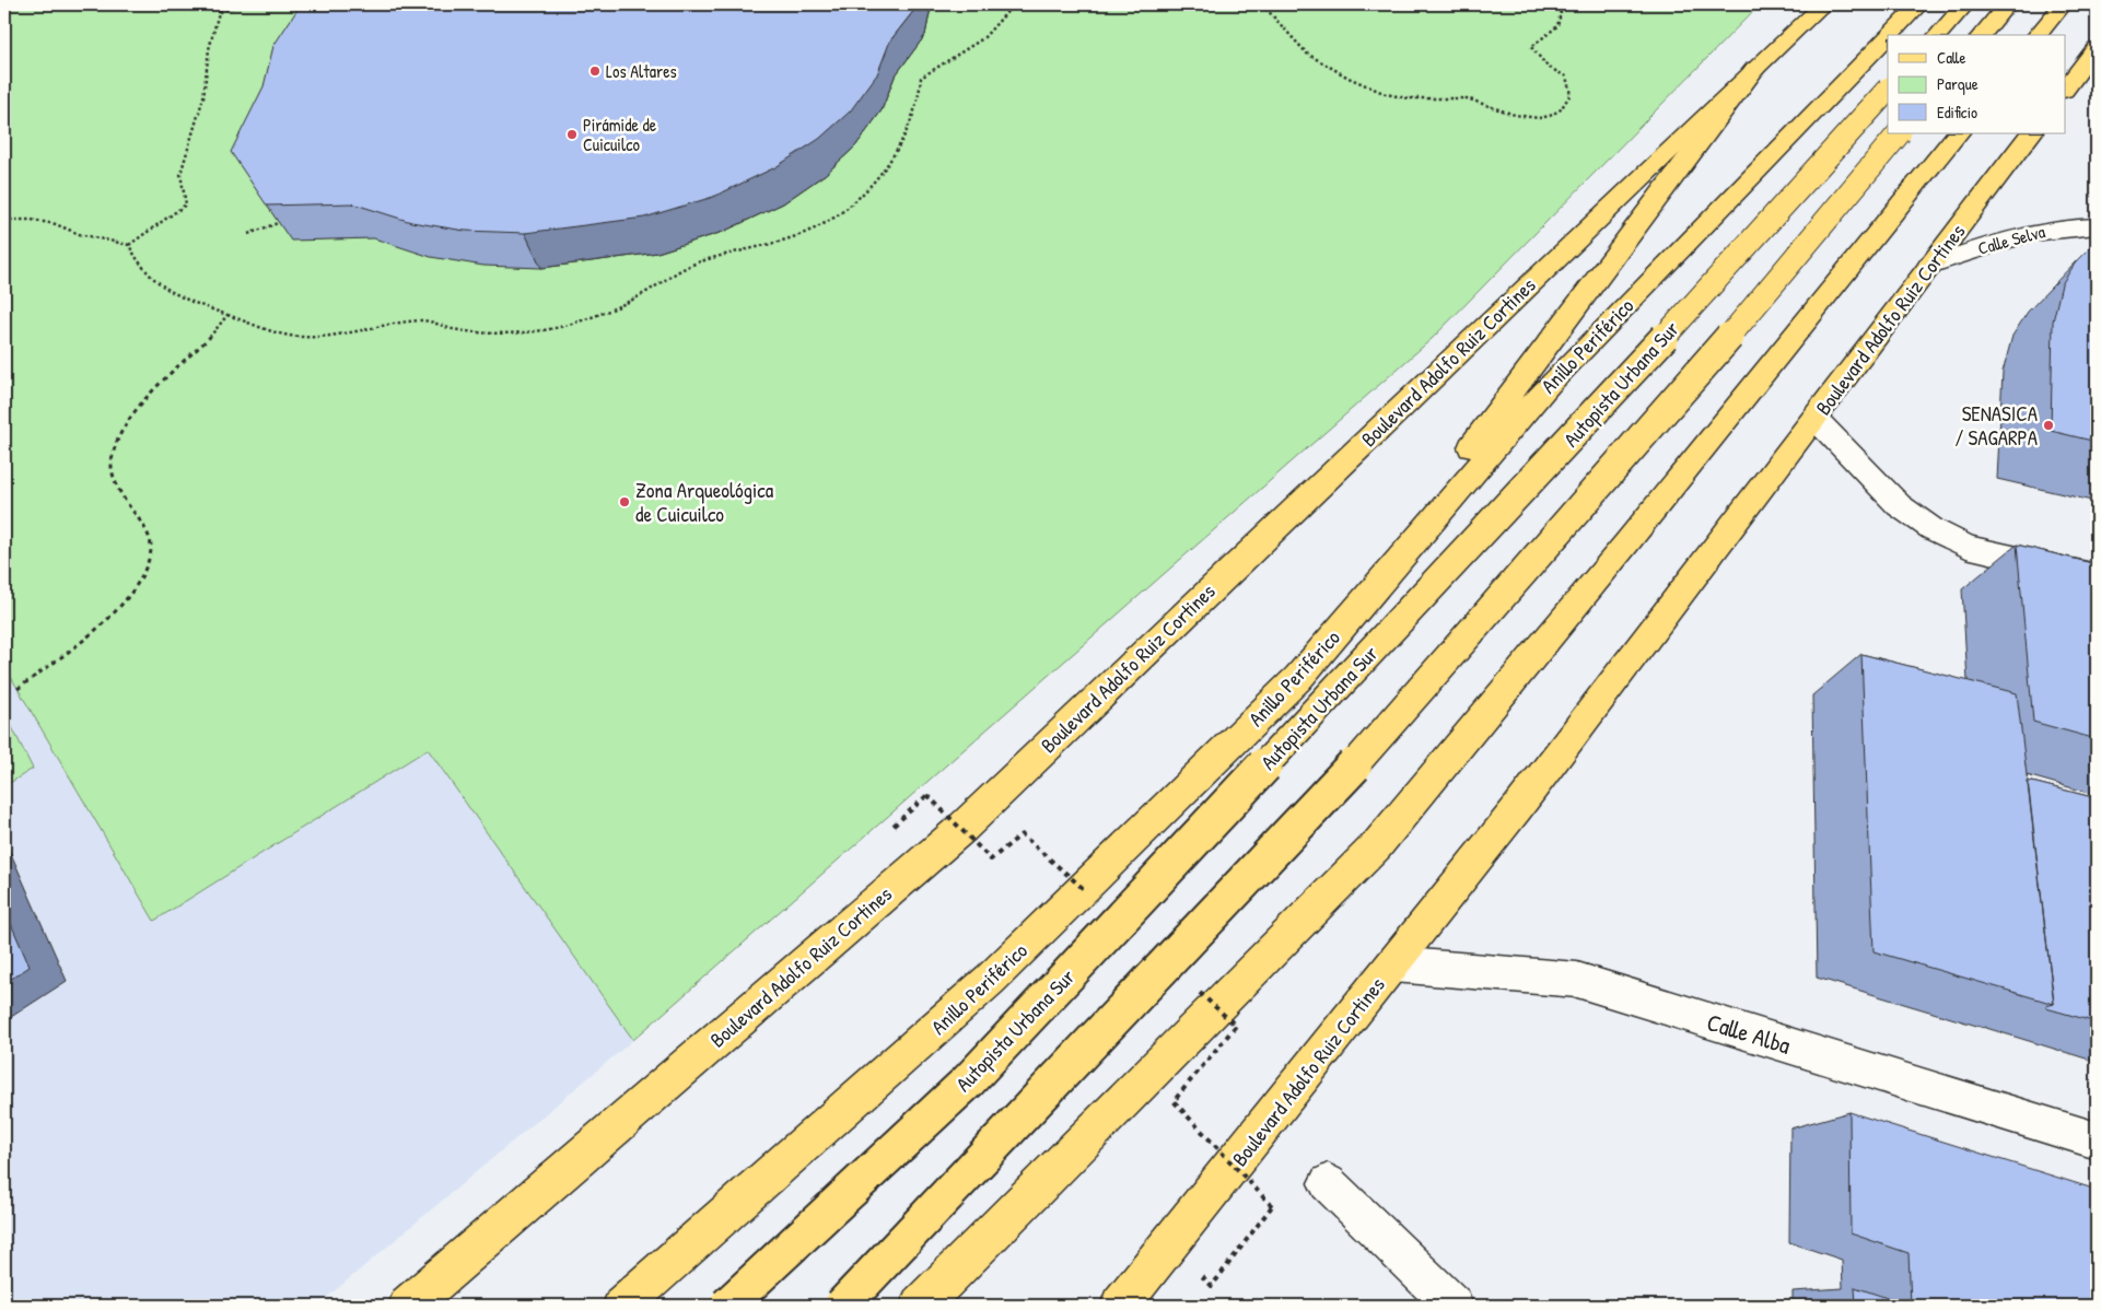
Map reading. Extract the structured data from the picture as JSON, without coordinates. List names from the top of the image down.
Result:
{
  "streets": {
    "main road": ["Boulevard Adolfo Ruiz Cortines", "Anillo Periférico", "Autopista Urbana Sur"],
    "street": ["Calle Selva", "Calle Alba"]
  },
  "crossings": [
    ["Calle Selva", "Boulevard Adolfo Ruiz Cortines"],
    ["Boulevard Adolfo Ruiz Cortines", "Calle Alba"]
  ],
  "places": [
    "Los Altares",
    "Pirámide de Cuicuilco",
    "SENASICA / SAGARPA",
    "Zona Arqueológica de Cuicuilco"
  ],
  "legend": ["Calle", "Parque", "Edificio"]
}
